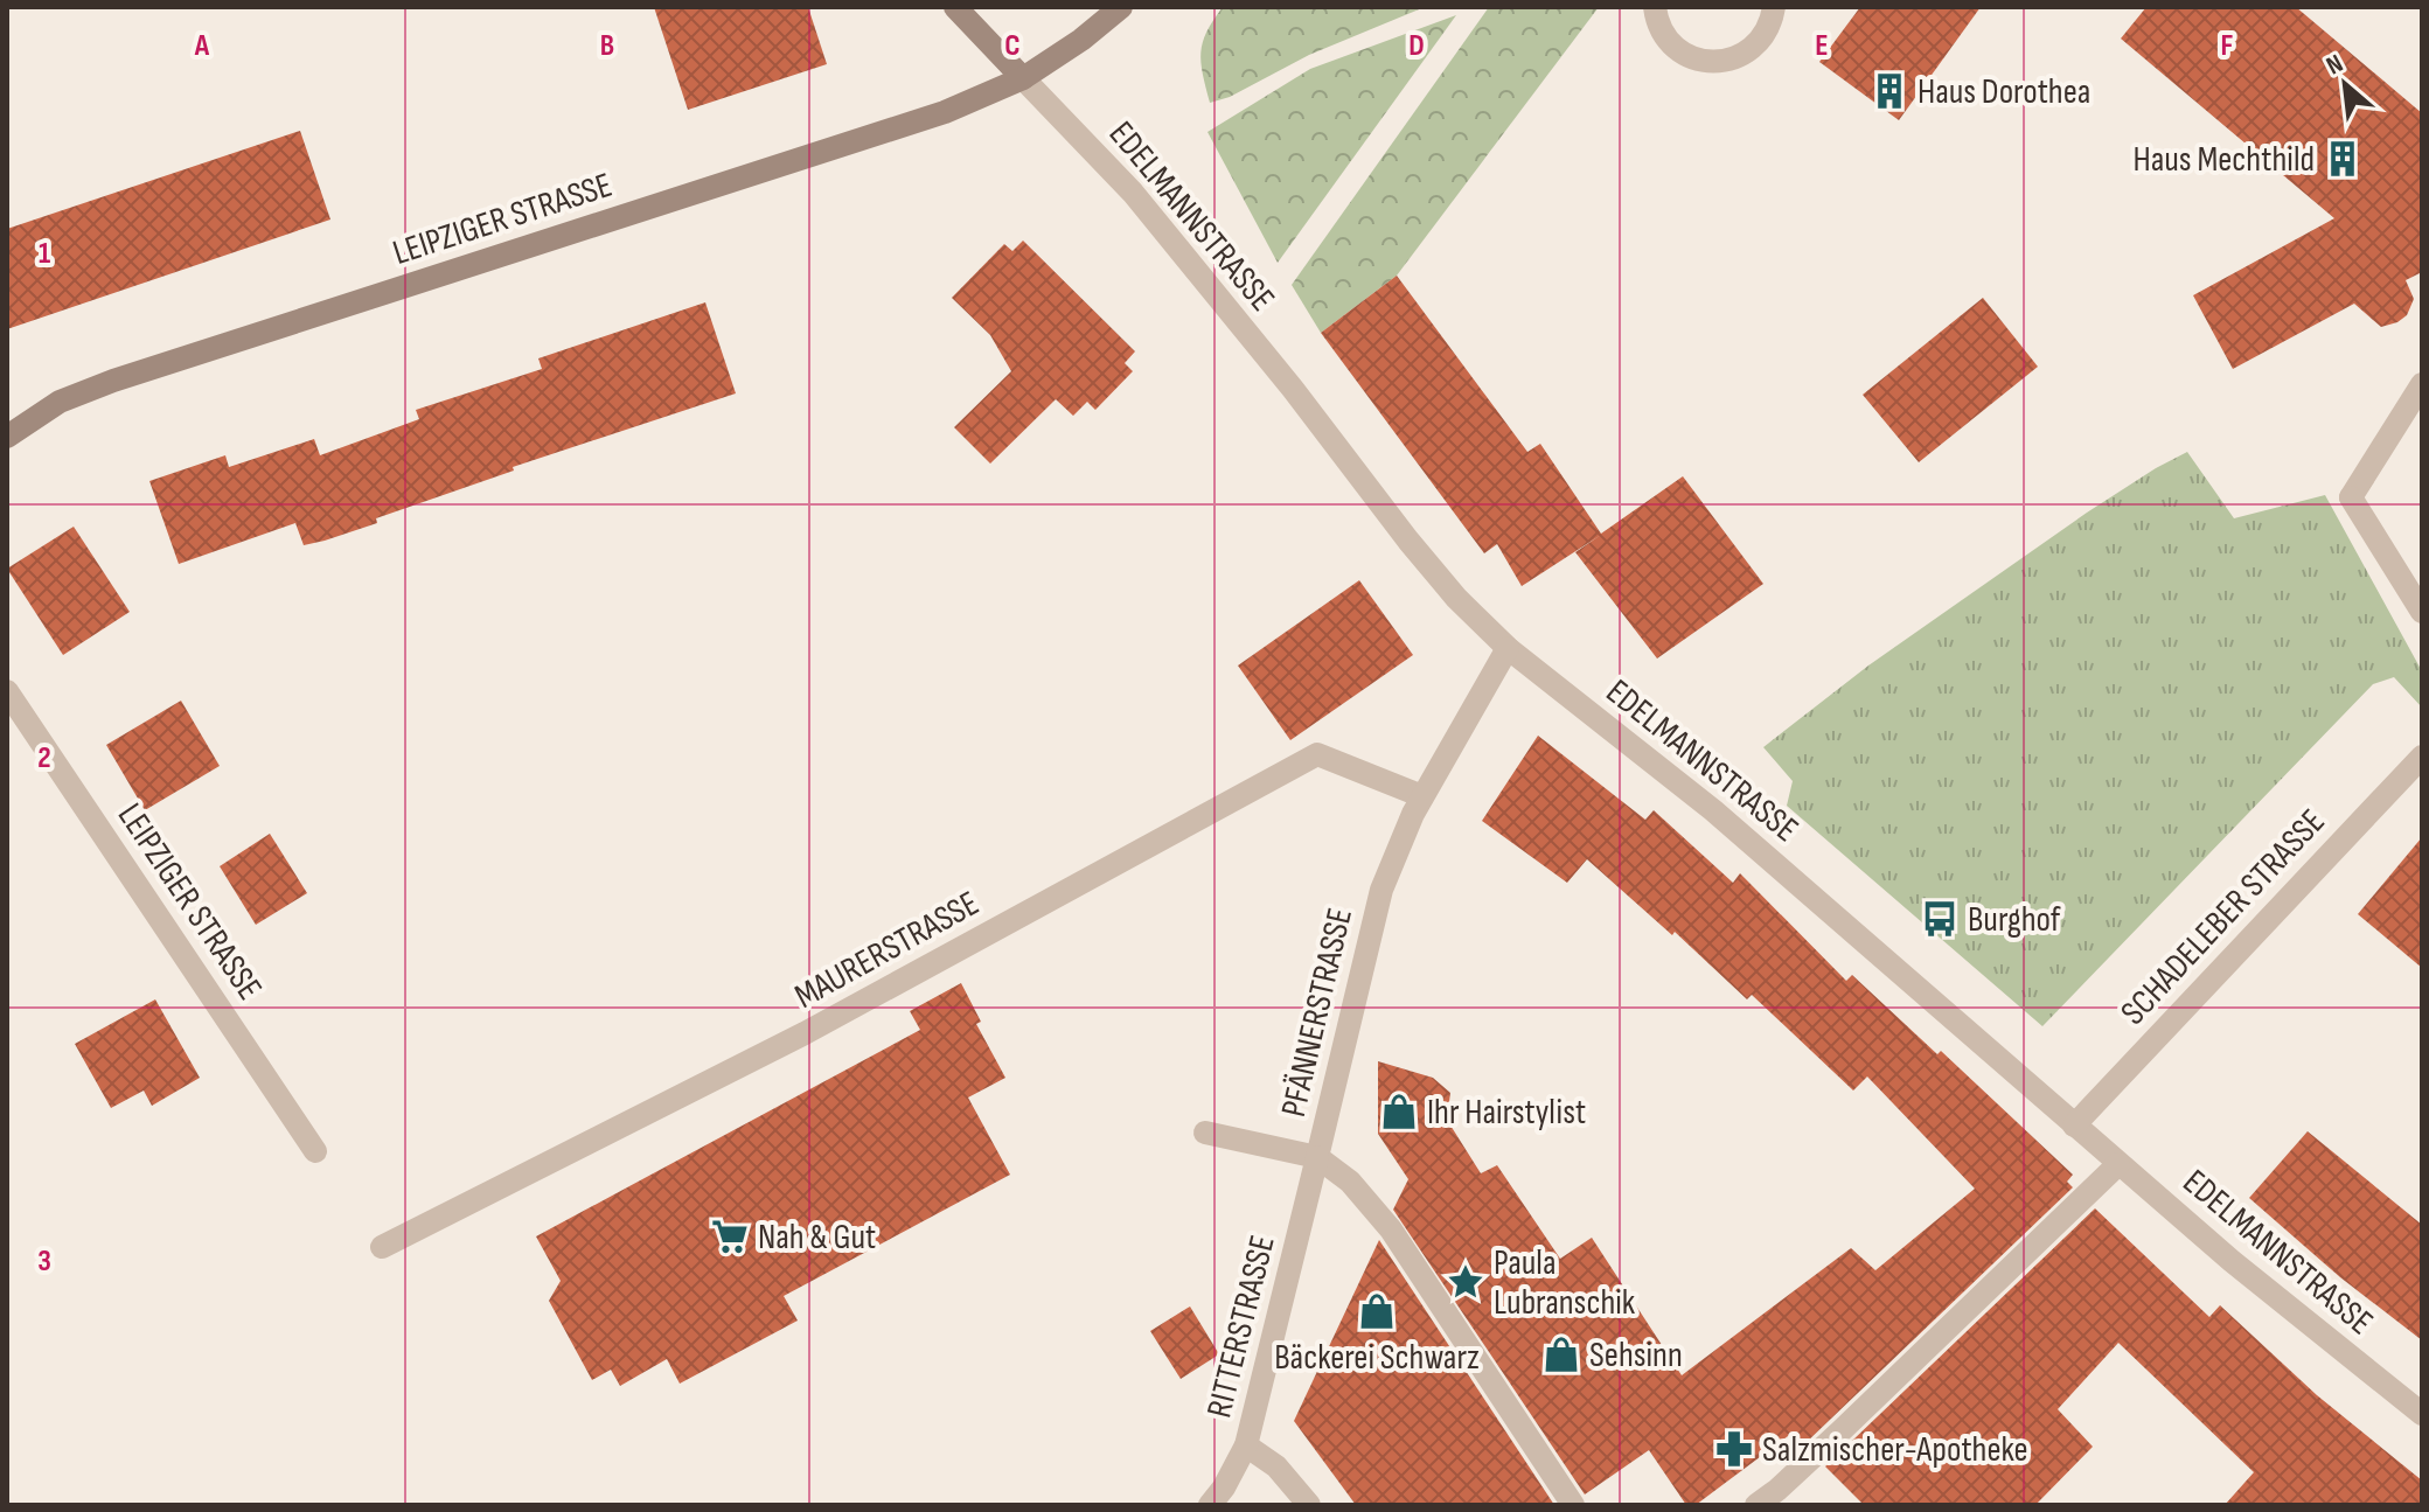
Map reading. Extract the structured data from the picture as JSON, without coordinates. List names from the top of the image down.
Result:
{
  "streets": {
    "main road": ["LEIPZIGER STRASSE"],
    "street": [
      "EDELMANNSTRASSE",
      "SCHADELEBER STRASSE",
      "MAURERSTRASSE",
      "PFÄNNERSTRASSE",
      "RITTERSTRASSE"
    ]
  },
  "crossings": [
    ["EDELMANNSTRASSE", "LEIPZIGER STRASSE"],
    ["EDELMANNSTRASSE", "SCHADELEBER STRASSE"],
    ["EDELMANNSTRASSE", "PFÄNNERSTRASSE"],
    ["MAURERSTRASSE", "PFÄNNERSTRASSE"],
    ["PFÄNNERSTRASSE", "RITTERSTRASSE"]
  ],
  "places": {
    "building": ["Haus Dorothea", "Haus Mechthild"],
    "bus stop": ["Burghof"],
    "shop": ["Ihr Hairstylist", "Bäckerei Schwarz", "Sehsinn"],
    "supermarket": ["Nah & Gut"],
    "place": ["Paula Lubranschik"],
    "pharmacy": ["Salzmischer-Apotheke"]
  },
  "north": "top left",
  "grid": {
    "columns": [
      "A",
      "B",
      "C",
      "D",
      "E",
      "F"
    ],
    "rows": ["1", "2", "3"]
  }
}
